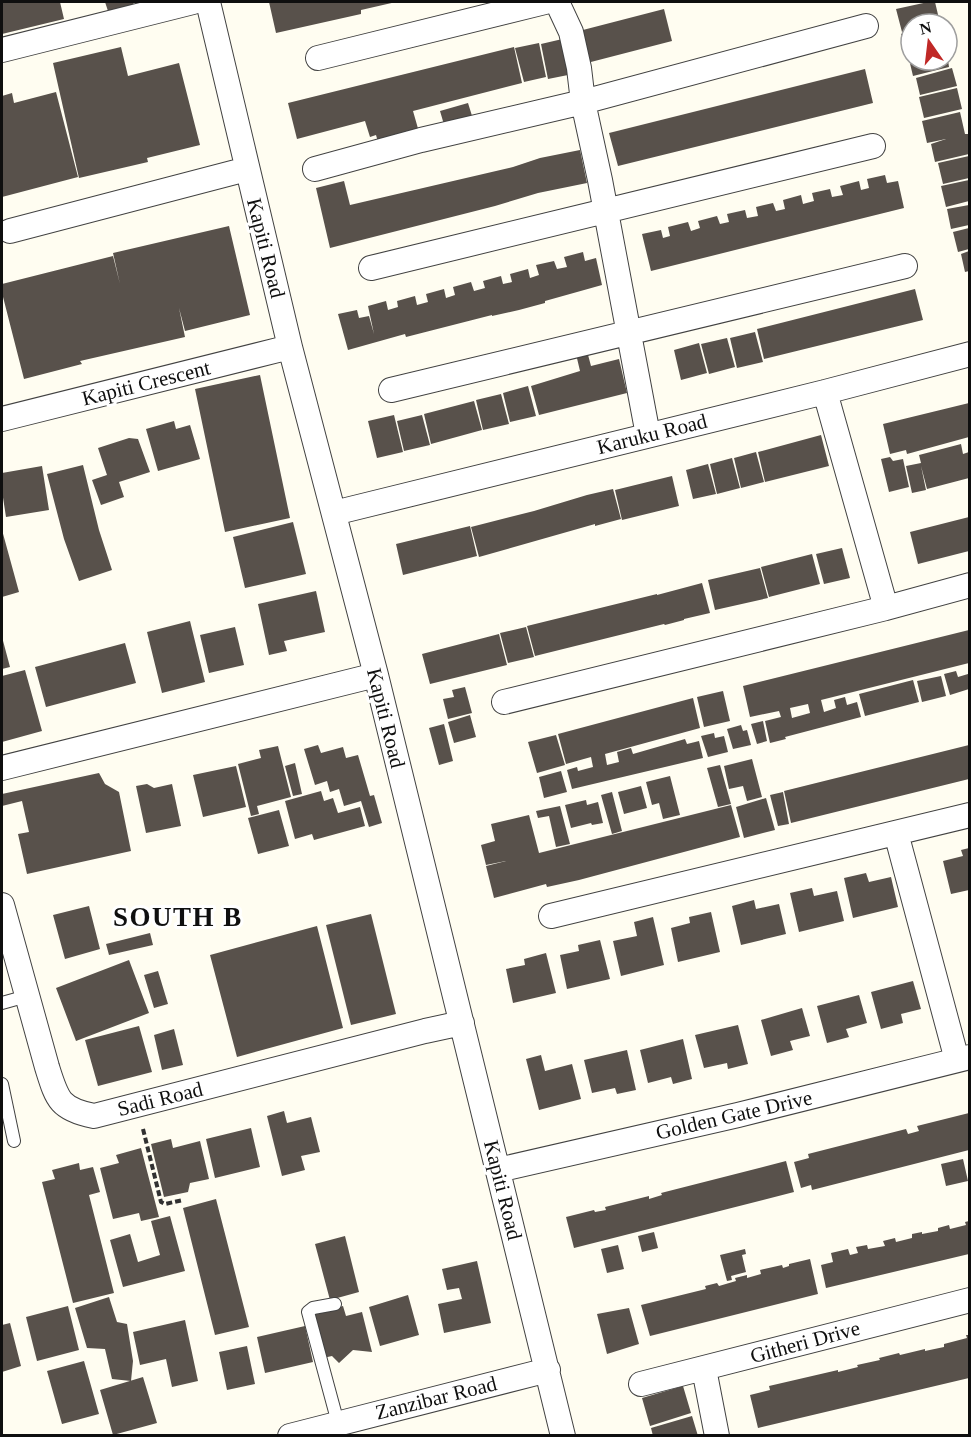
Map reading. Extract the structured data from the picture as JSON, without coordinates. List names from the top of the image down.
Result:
{
  "streets": {
    "street": [
      "Kapiti Road",
      "Kapiti Crescent",
      "Karuku Road",
      "Sadi Road",
      "Golden Gate Drive",
      "Githeri Drive",
      "Zanzibar Road"
    ]
  },
  "crossings": [
    ["Kapiti Road", "Kapiti Crescent"],
    ["Kapiti Road", "Karuku Road"],
    ["Kapiti Road", "Sadi Road"],
    ["Kapiti Road", "Golden Gate Drive"],
    ["Kapiti Road", "Zanzibar Road"]
  ],
  "districts": ["SOUTH B"],
  "north": "top"
}
